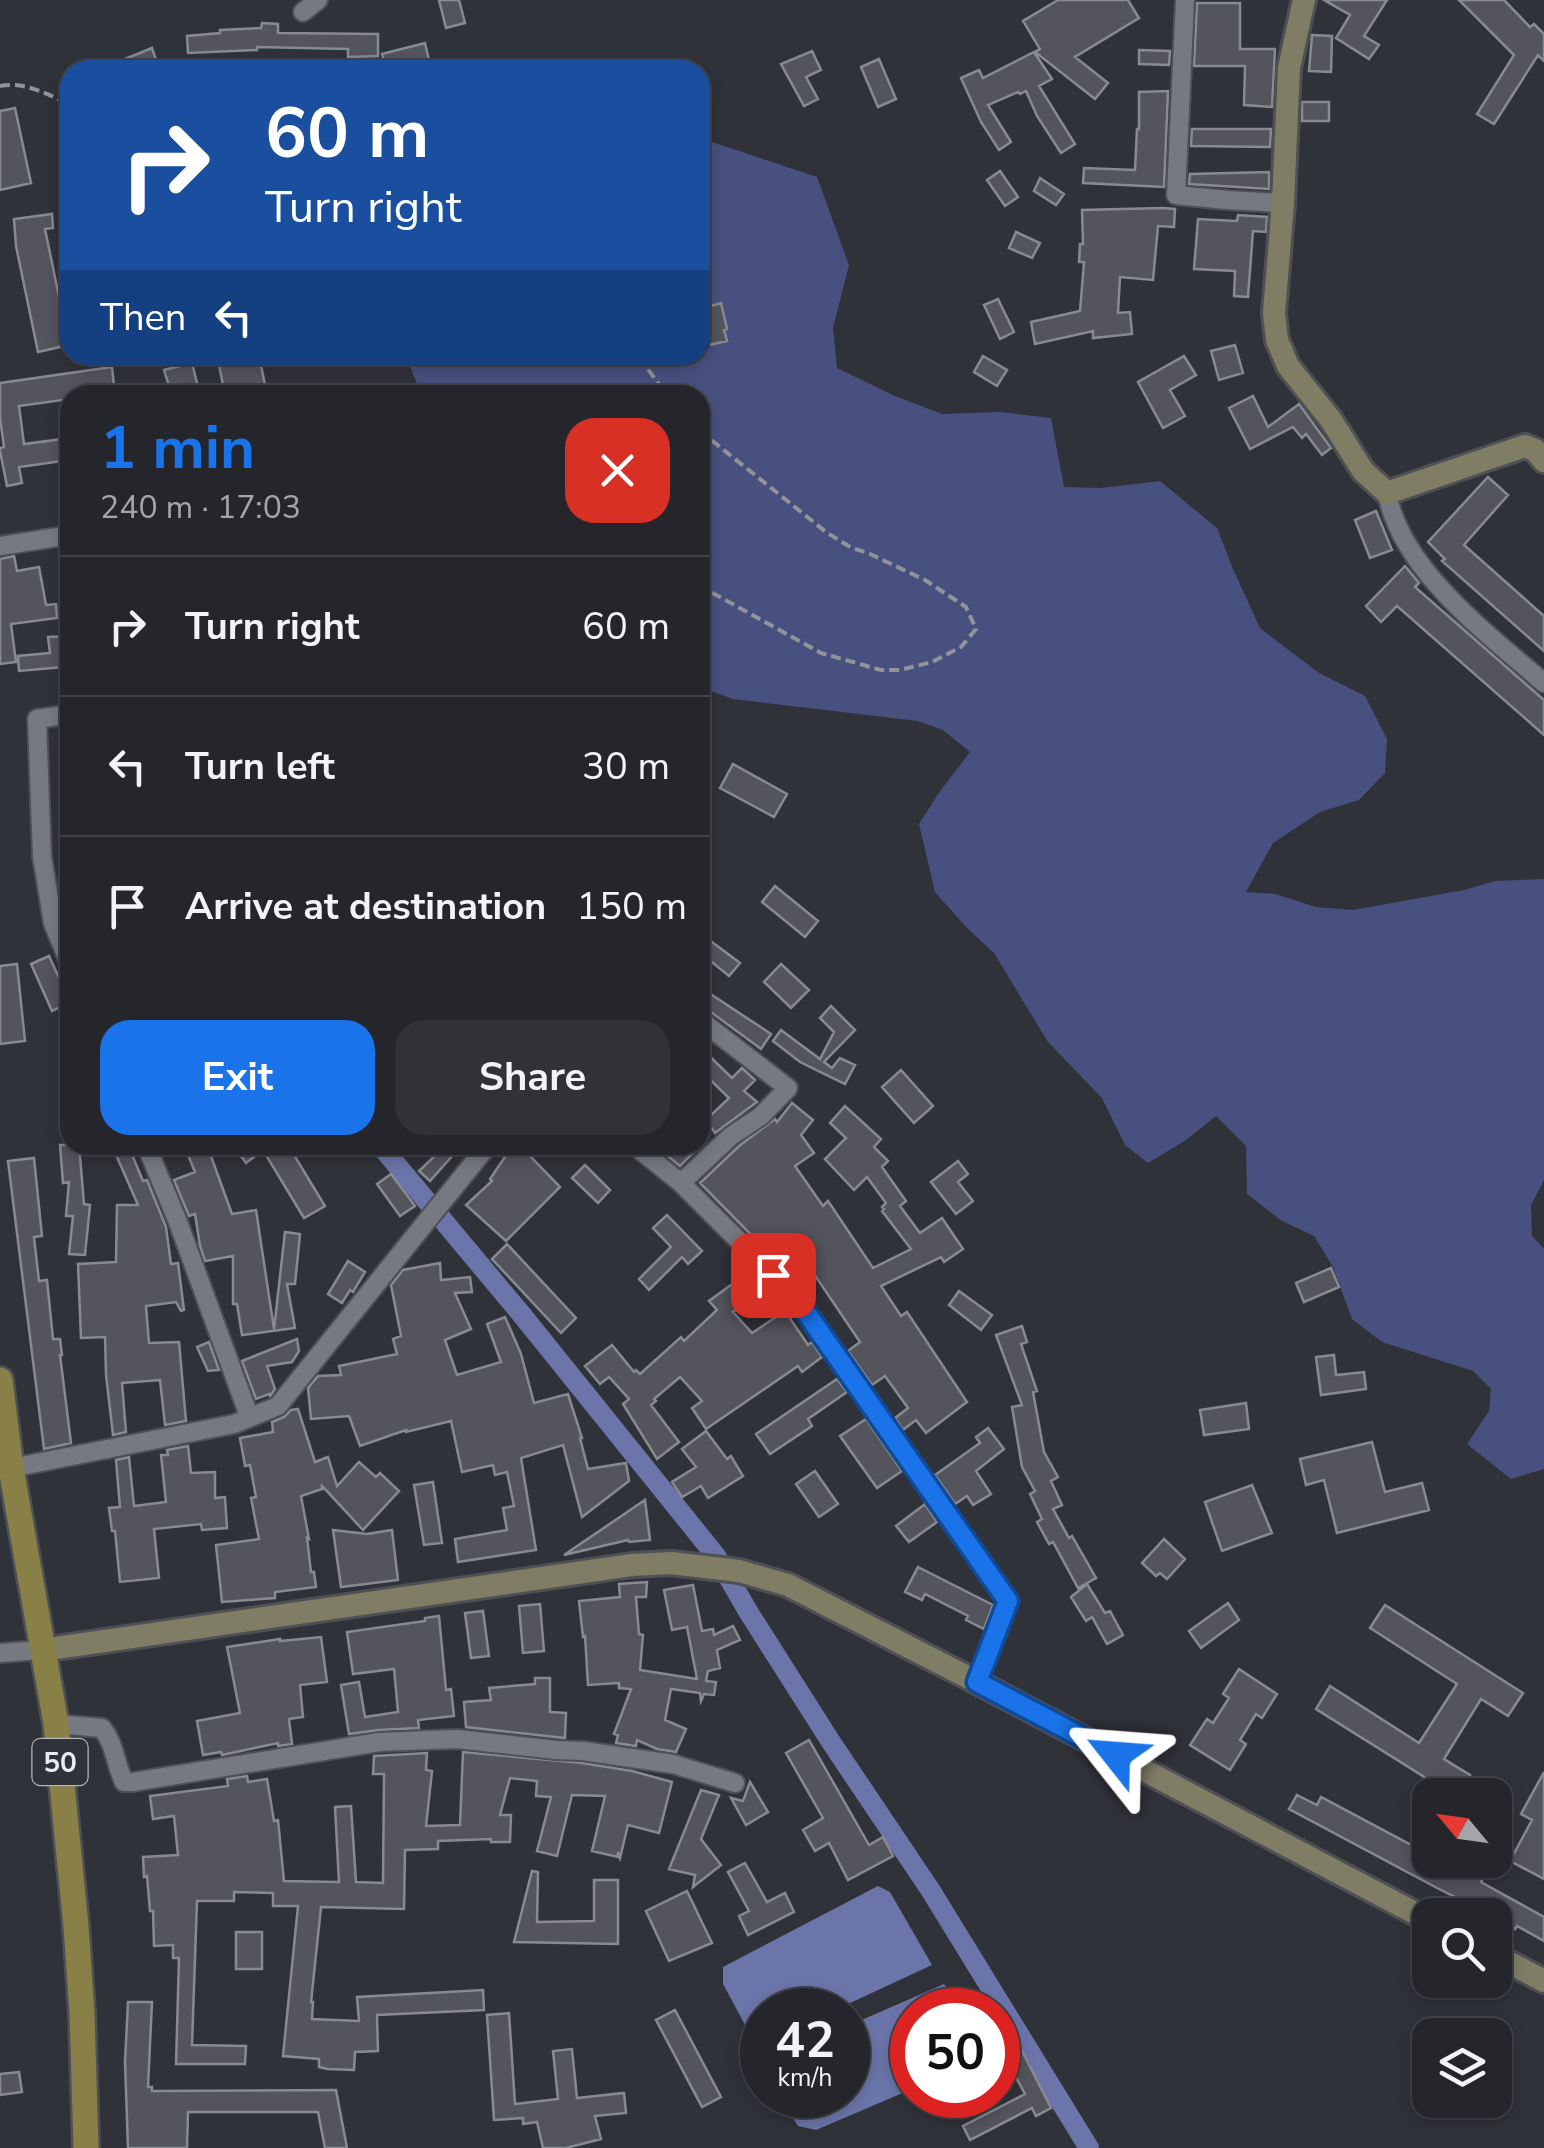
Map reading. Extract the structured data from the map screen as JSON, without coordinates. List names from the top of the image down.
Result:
{
  "streets": {
    "main road": ["50"]
  },
  "north": "top left",
  "page": {
    "turn": ["60 m", "Turn right"],
    "then": "Then",
    "heading": ["1 min", "240 m · 17:03"],
    "list": [
      {
        "name": "Turn right",
        "value": "60 m"
      },
      {
        "name": "Turn left",
        "value": "30 m"
      },
      {
        "name": "Arrive at destination",
        "value": "150 m"
      }
    ],
    "buttons": ["Exit", "Share"],
    "speed": "42 km/h",
    "limit": "50"
  }
}
